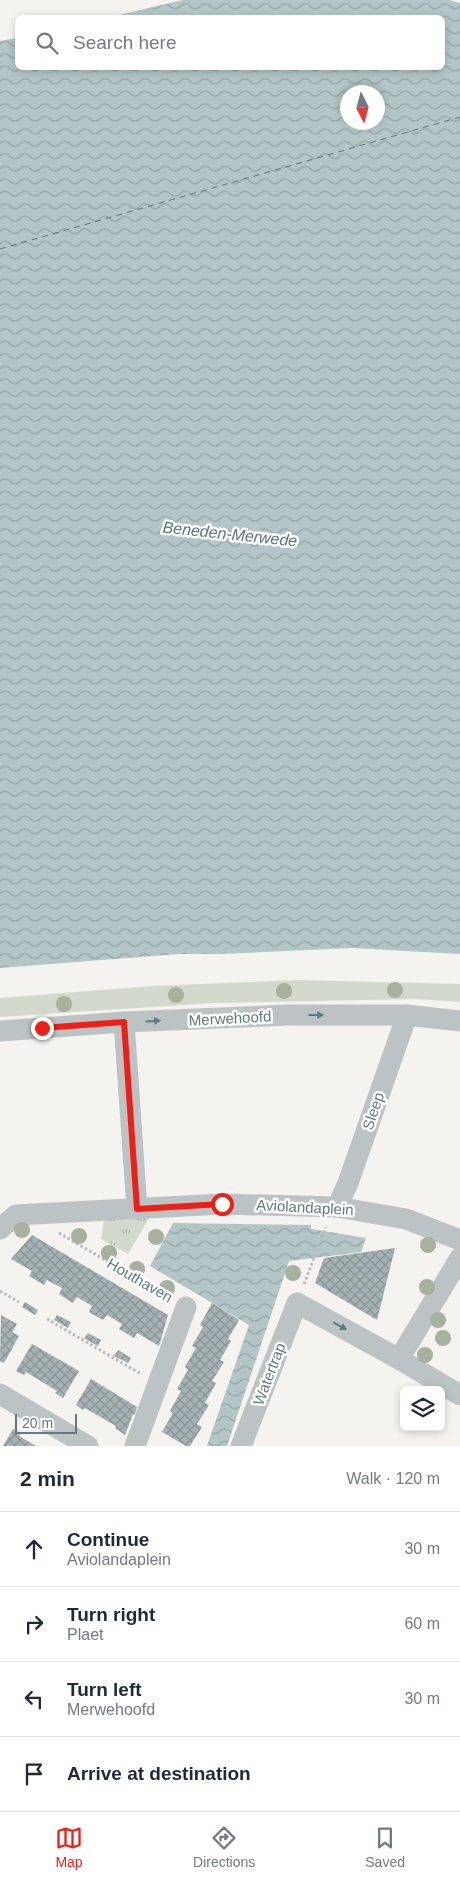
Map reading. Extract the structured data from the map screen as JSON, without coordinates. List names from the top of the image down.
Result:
{
  "streets": {
    "street": [
      "Merwehoofd",
      "Sleep",
      "Aviolandaplein",
      "Houthaven",
      "Watertrap"
    ]
  },
  "crossings": [
    ["Merwehoofd", "Sleep"],
    ["Sleep", "Aviolandaplein"]
  ],
  "one_way": ["Merwehoofd"],
  "water": ["Beneden-Merwede"],
  "scale_bar": "20 m",
  "north": "bottom",
  "page": {
    "search": "Search here",
    "scale": "20 m",
    "heading": ["2 min", "Walk · 120 m"],
    "list": [
      ["Continue", "Aviolandaplein", "30 m"],
      ["Turn right", "Plaet", "60 m"],
      ["Turn left", "Merwehoofd", "30 m"],
      "Arrive at destination"
    ],
    "nav": ["Map", "Directions", "Saved"]
  }
}
